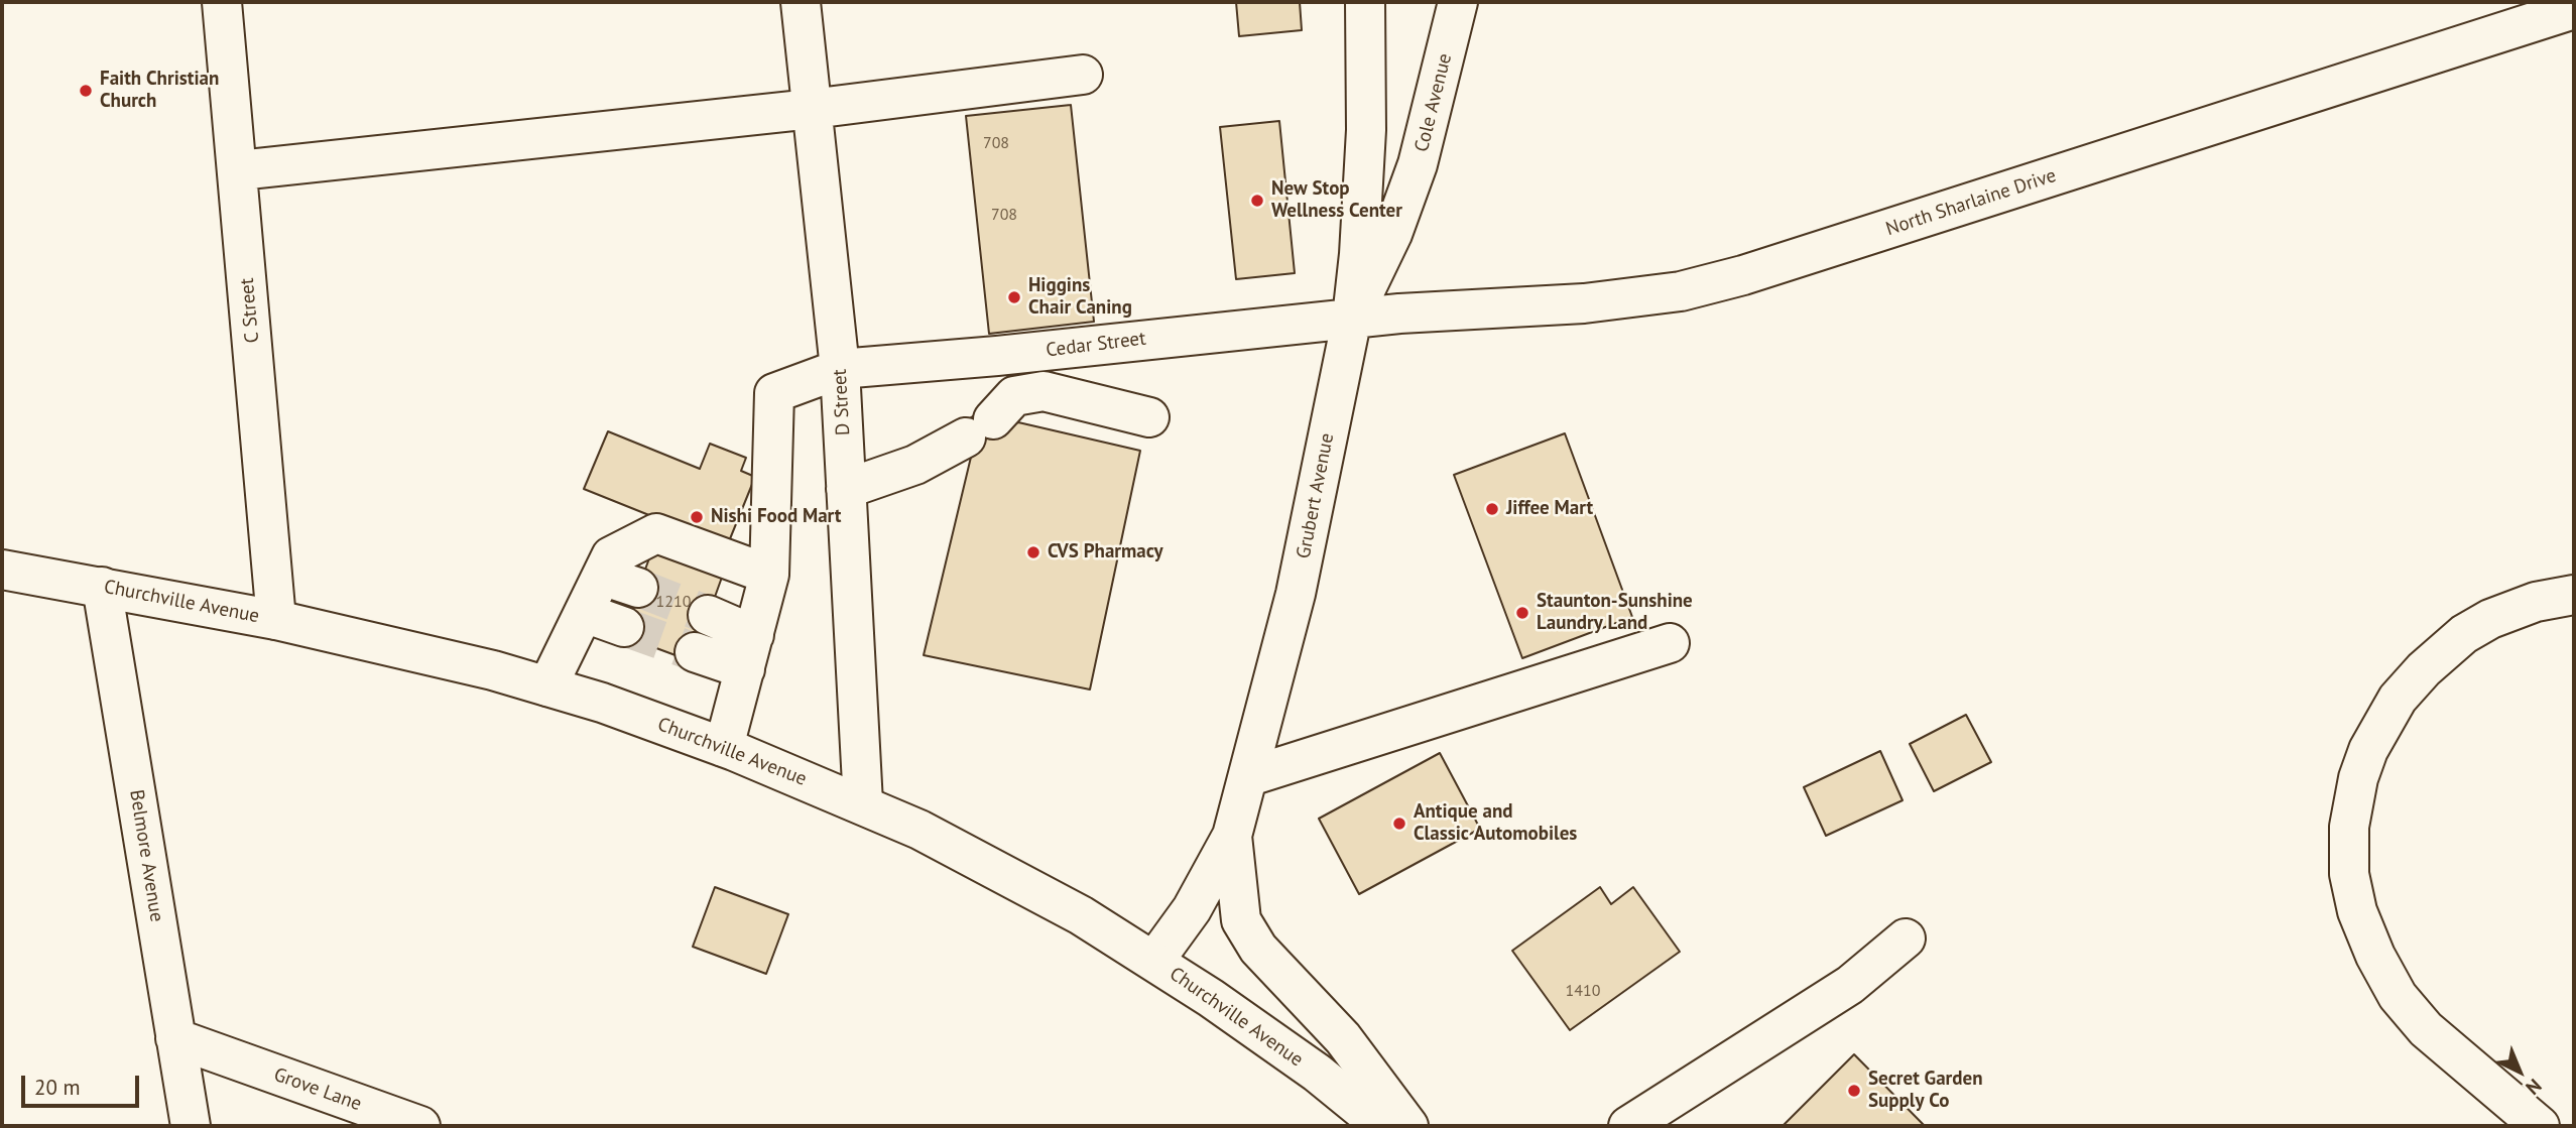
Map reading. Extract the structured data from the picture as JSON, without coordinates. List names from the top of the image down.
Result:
{
  "streets": {
    "street": [
      "Cole Avenue",
      "North Sharlaine Drive",
      "C Street",
      "Cedar Street",
      "D Street",
      "Grubert Avenue",
      "Churchville Avenue",
      "Belmore Avenue",
      "Grove Lane"
    ]
  },
  "crossings": [
    ["Cole Avenue", "North Sharlaine Drive"],
    ["Cole Avenue", "Cedar Street"],
    ["Cole Avenue", "Grubert Avenue"],
    ["North Sharlaine Drive", "Cedar Street"],
    ["North Sharlaine Drive", "Grubert Avenue"],
    ["C Street", "Churchville Avenue"],
    ["Cedar Street", "D Street"],
    ["Cedar Street", "Grubert Avenue"],
    ["D Street", "Churchville Avenue"],
    ["Grubert Avenue", "Churchville Avenue"],
    ["Churchville Avenue", "Belmore Avenue"],
    ["Belmore Avenue", "Grove Lane"]
  ],
  "places": [
    "Faith Christian Church",
    "New Stop Wellness Center",
    "Higgins Chair Caning",
    "Jiffee Mart",
    "Nishi Food Mart",
    "CVS Pharmacy",
    "Staunton-Sunshine Laundry Land",
    "Antique and Classic Automobiles",
    "Secret Garden Supply Co"
  ],
  "house_numbers": [
    "708",
    "708",
    "1210",
    "1410"
  ],
  "scale_bar": "20 m",
  "north": "bottom right"
}
